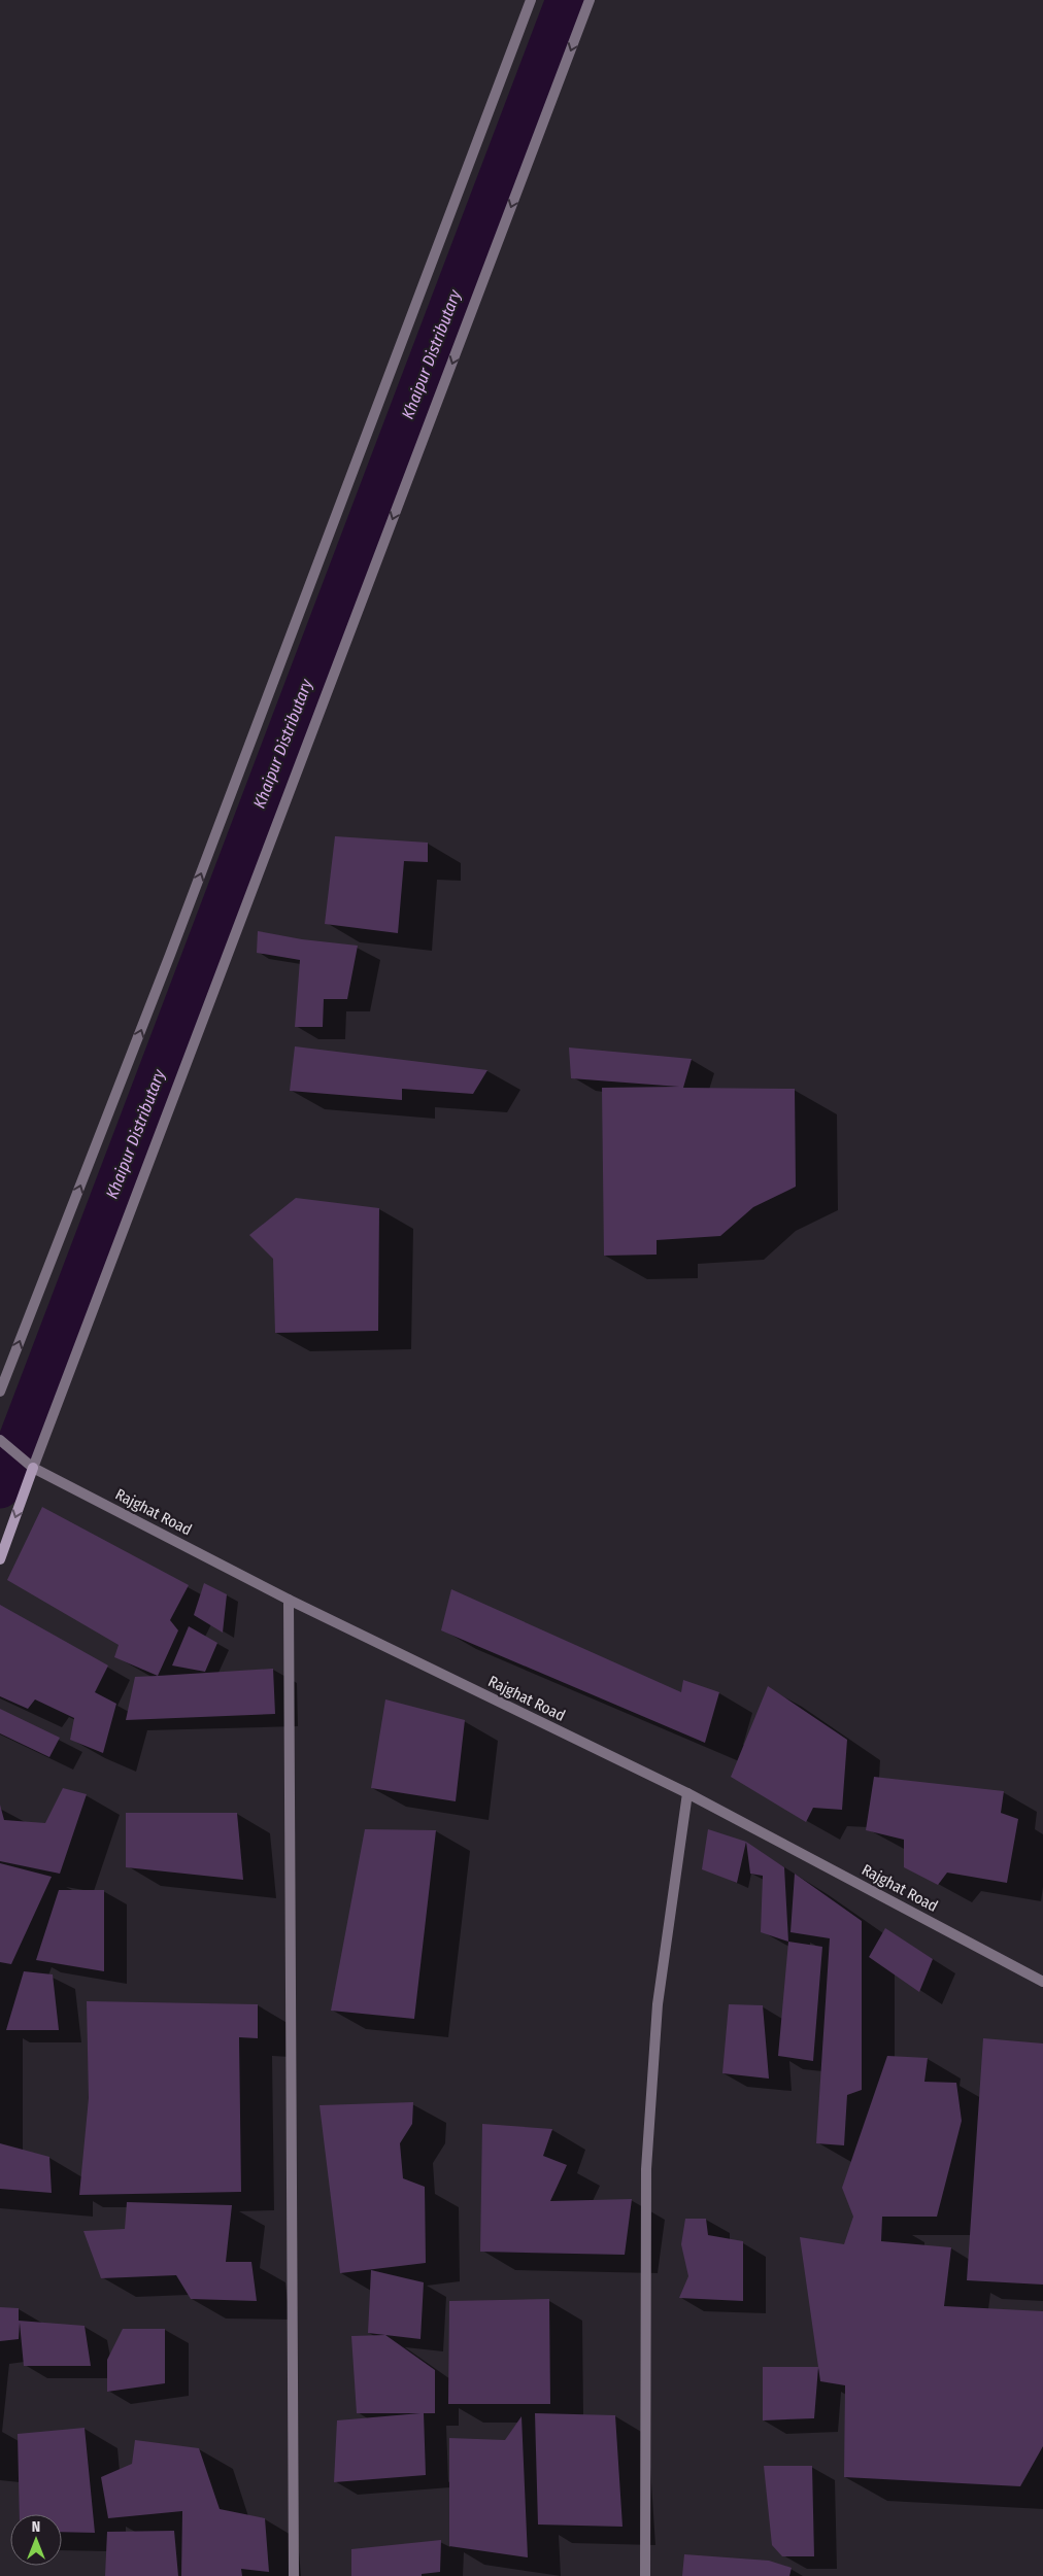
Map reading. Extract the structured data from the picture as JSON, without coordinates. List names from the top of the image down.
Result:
{
  "streets": {
    "street": ["Rajghat Road"]
  },
  "water": ["Khaipur Distributary"],
  "north": "top"
}
